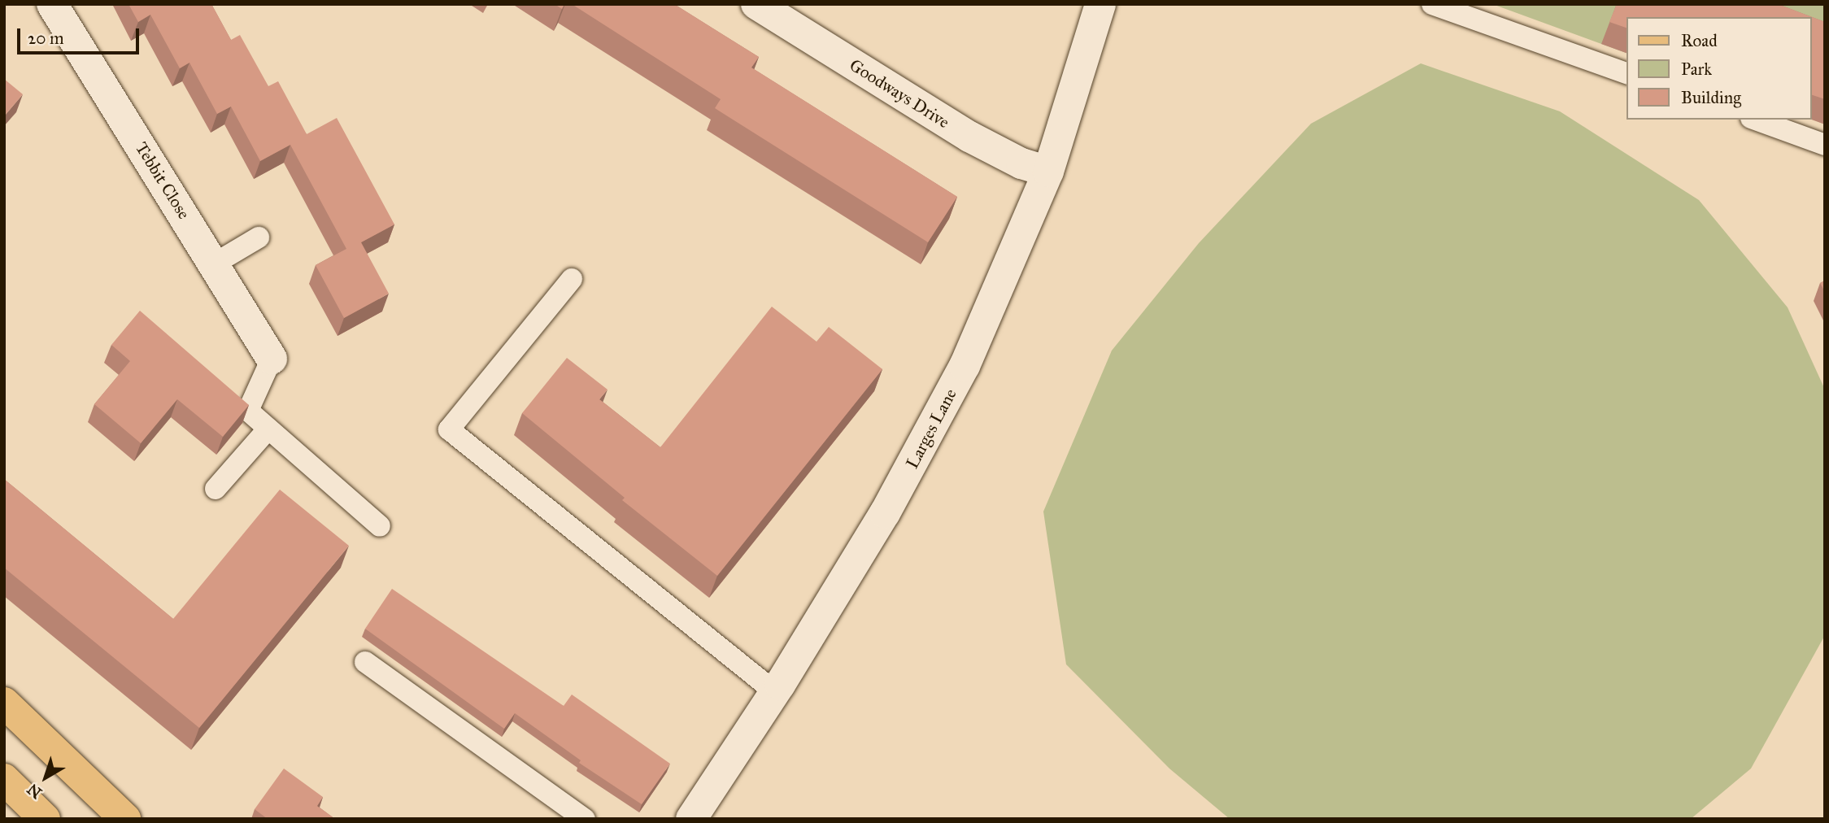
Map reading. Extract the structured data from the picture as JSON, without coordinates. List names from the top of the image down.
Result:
{
  "streets": {
    "street": ["Goodways Drive", "Tebbit Close", "Larges Lane"]
  },
  "crossings": [
    ["Goodways Drive", "Larges Lane"]
  ],
  "legend": ["Road", "Park", "Building"],
  "scale_bar": "20 m",
  "north": "bottom left"
}
